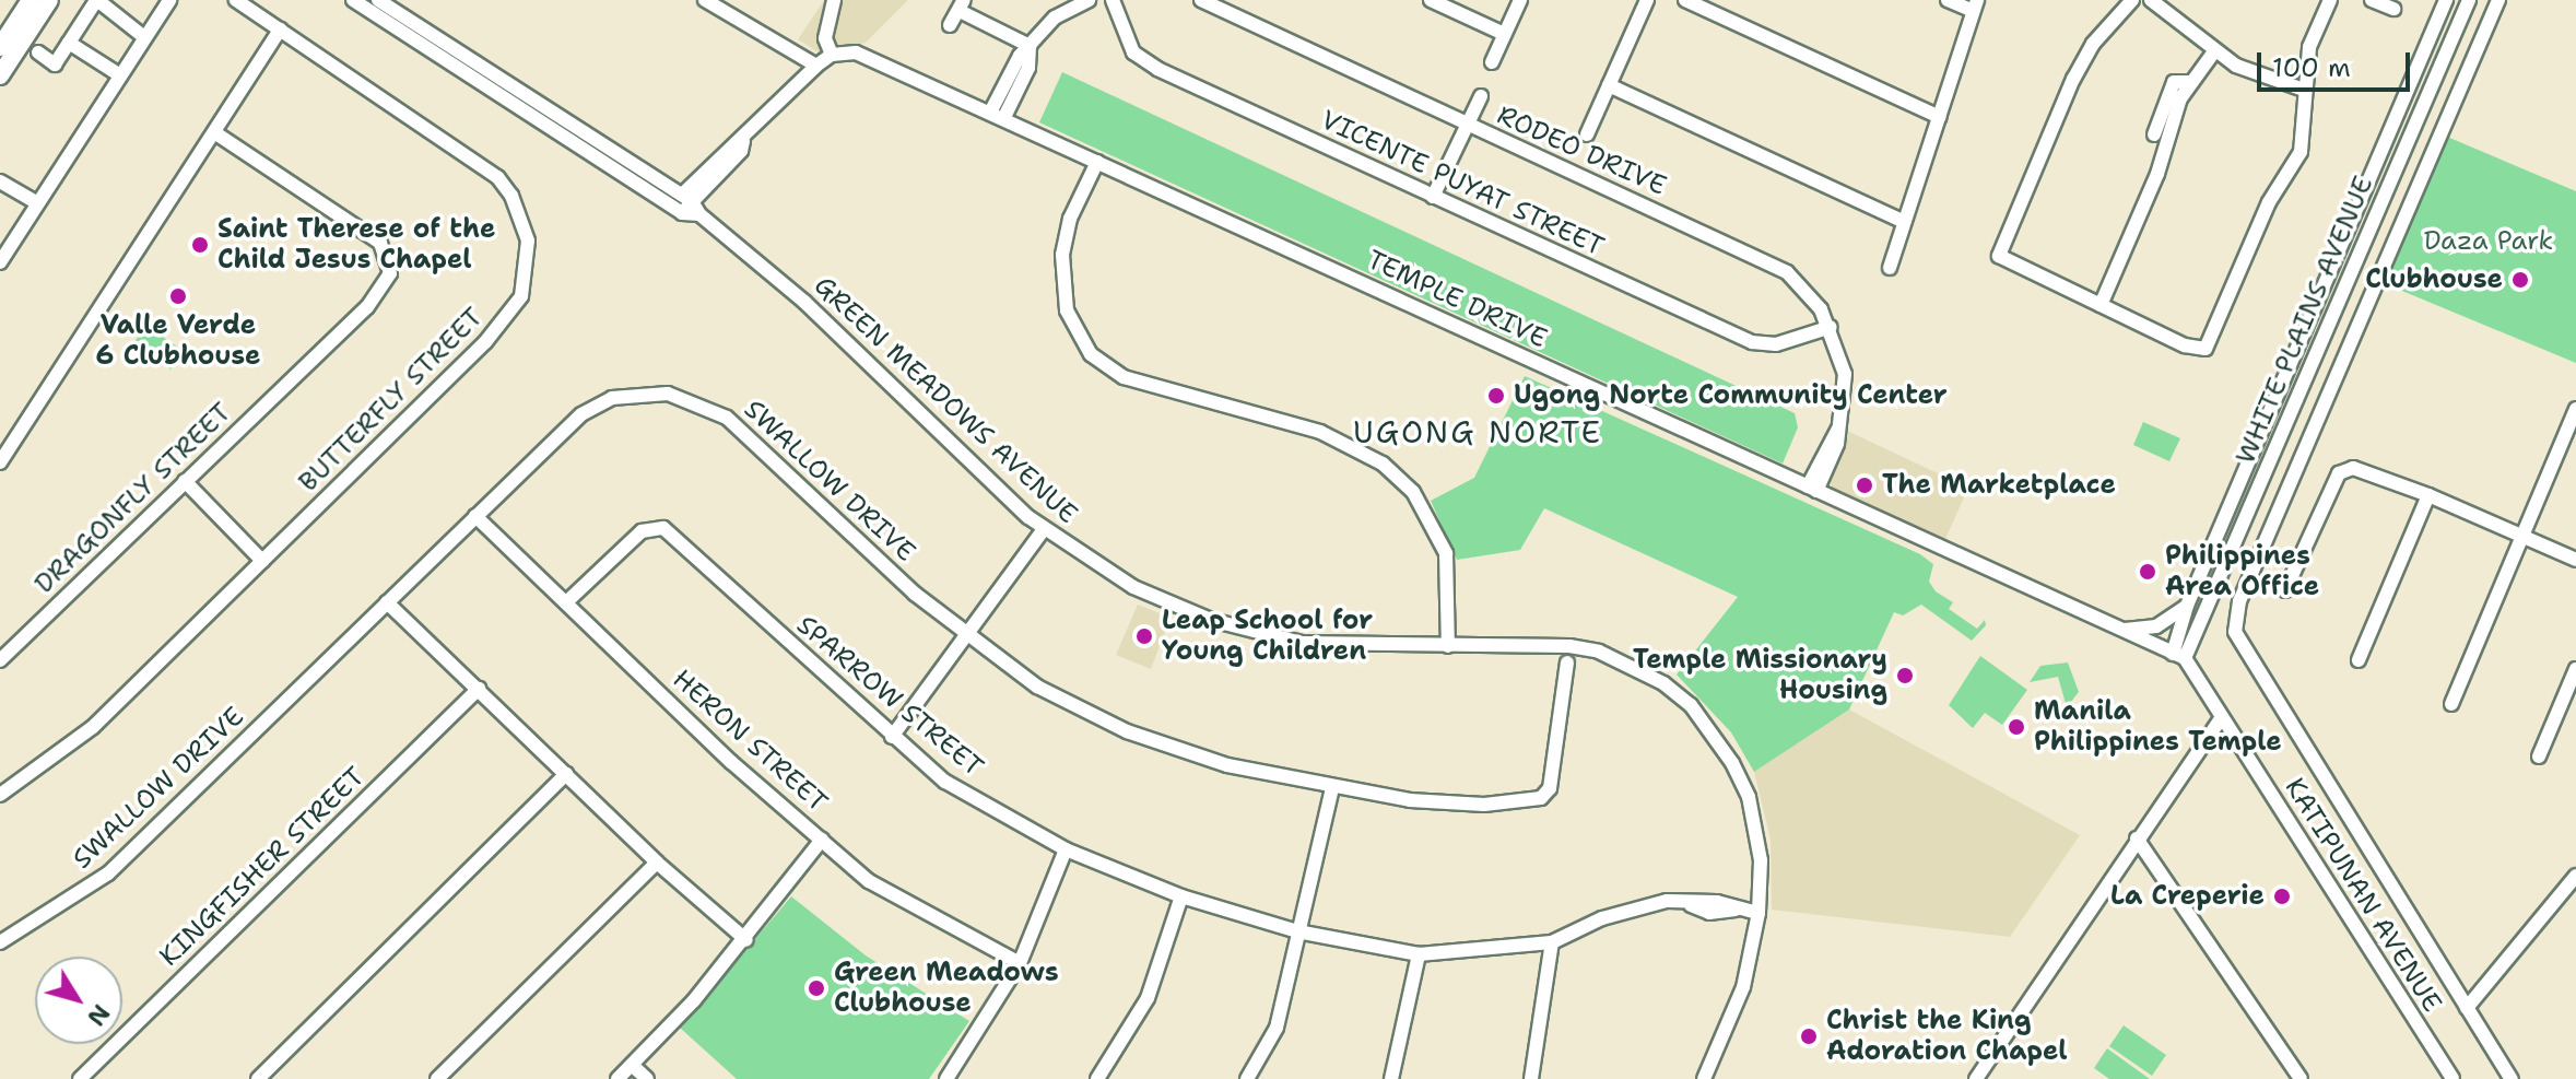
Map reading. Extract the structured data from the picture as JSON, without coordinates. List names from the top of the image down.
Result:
{
  "streets": {
    "street": [
      "RODEO DRIVE",
      "VICENTE PUYAT STREET",
      "TEMPLE DRIVE",
      "WHITE PLAINS AVENUE",
      "BUTTERFLY STREET",
      "GREEN MEADOWS AVENUE",
      "SWALLOW DRIVE",
      "DRAGONFLY STREET",
      "SPARROW STREET",
      "HERON STREET",
      "KINGFISHER STREET",
      "KATIPUNAN AVENUE"
    ]
  },
  "crossings": [
    ["RODEO DRIVE", "VICENTE PUYAT STREET"],
    ["RODEO DRIVE", "TEMPLE DRIVE"],
    ["TEMPLE DRIVE", "WHITE PLAINS AVENUE"],
    ["TEMPLE DRIVE", "KATIPUNAN AVENUE"],
    ["WHITE PLAINS AVENUE", "KATIPUNAN AVENUE"],
    ["GREEN MEADOWS AVENUE", "SPARROW STREET"],
    ["SWALLOW DRIVE", "HERON STREET"],
    ["SPARROW STREET", "HERON STREET"]
  ],
  "districts": ["UGONG NORTE"],
  "parks": ["Daza Park"],
  "places": [
    "Saint Therese of the Child Jesus Chapel",
    "Clubhouse",
    "Valle Verde 6 Clubhouse",
    "Ugong Norte Community Center",
    "The Marketplace",
    "Philippines Area Office",
    "Leap School for Young Children",
    "Temple Missionary Housing",
    "Manila Philippines Temple",
    "La Creperie",
    "Green Meadows Clubhouse",
    "Christ the King Adoration Chapel"
  ],
  "scale_bar": "100 m",
  "north": "bottom right"
}
